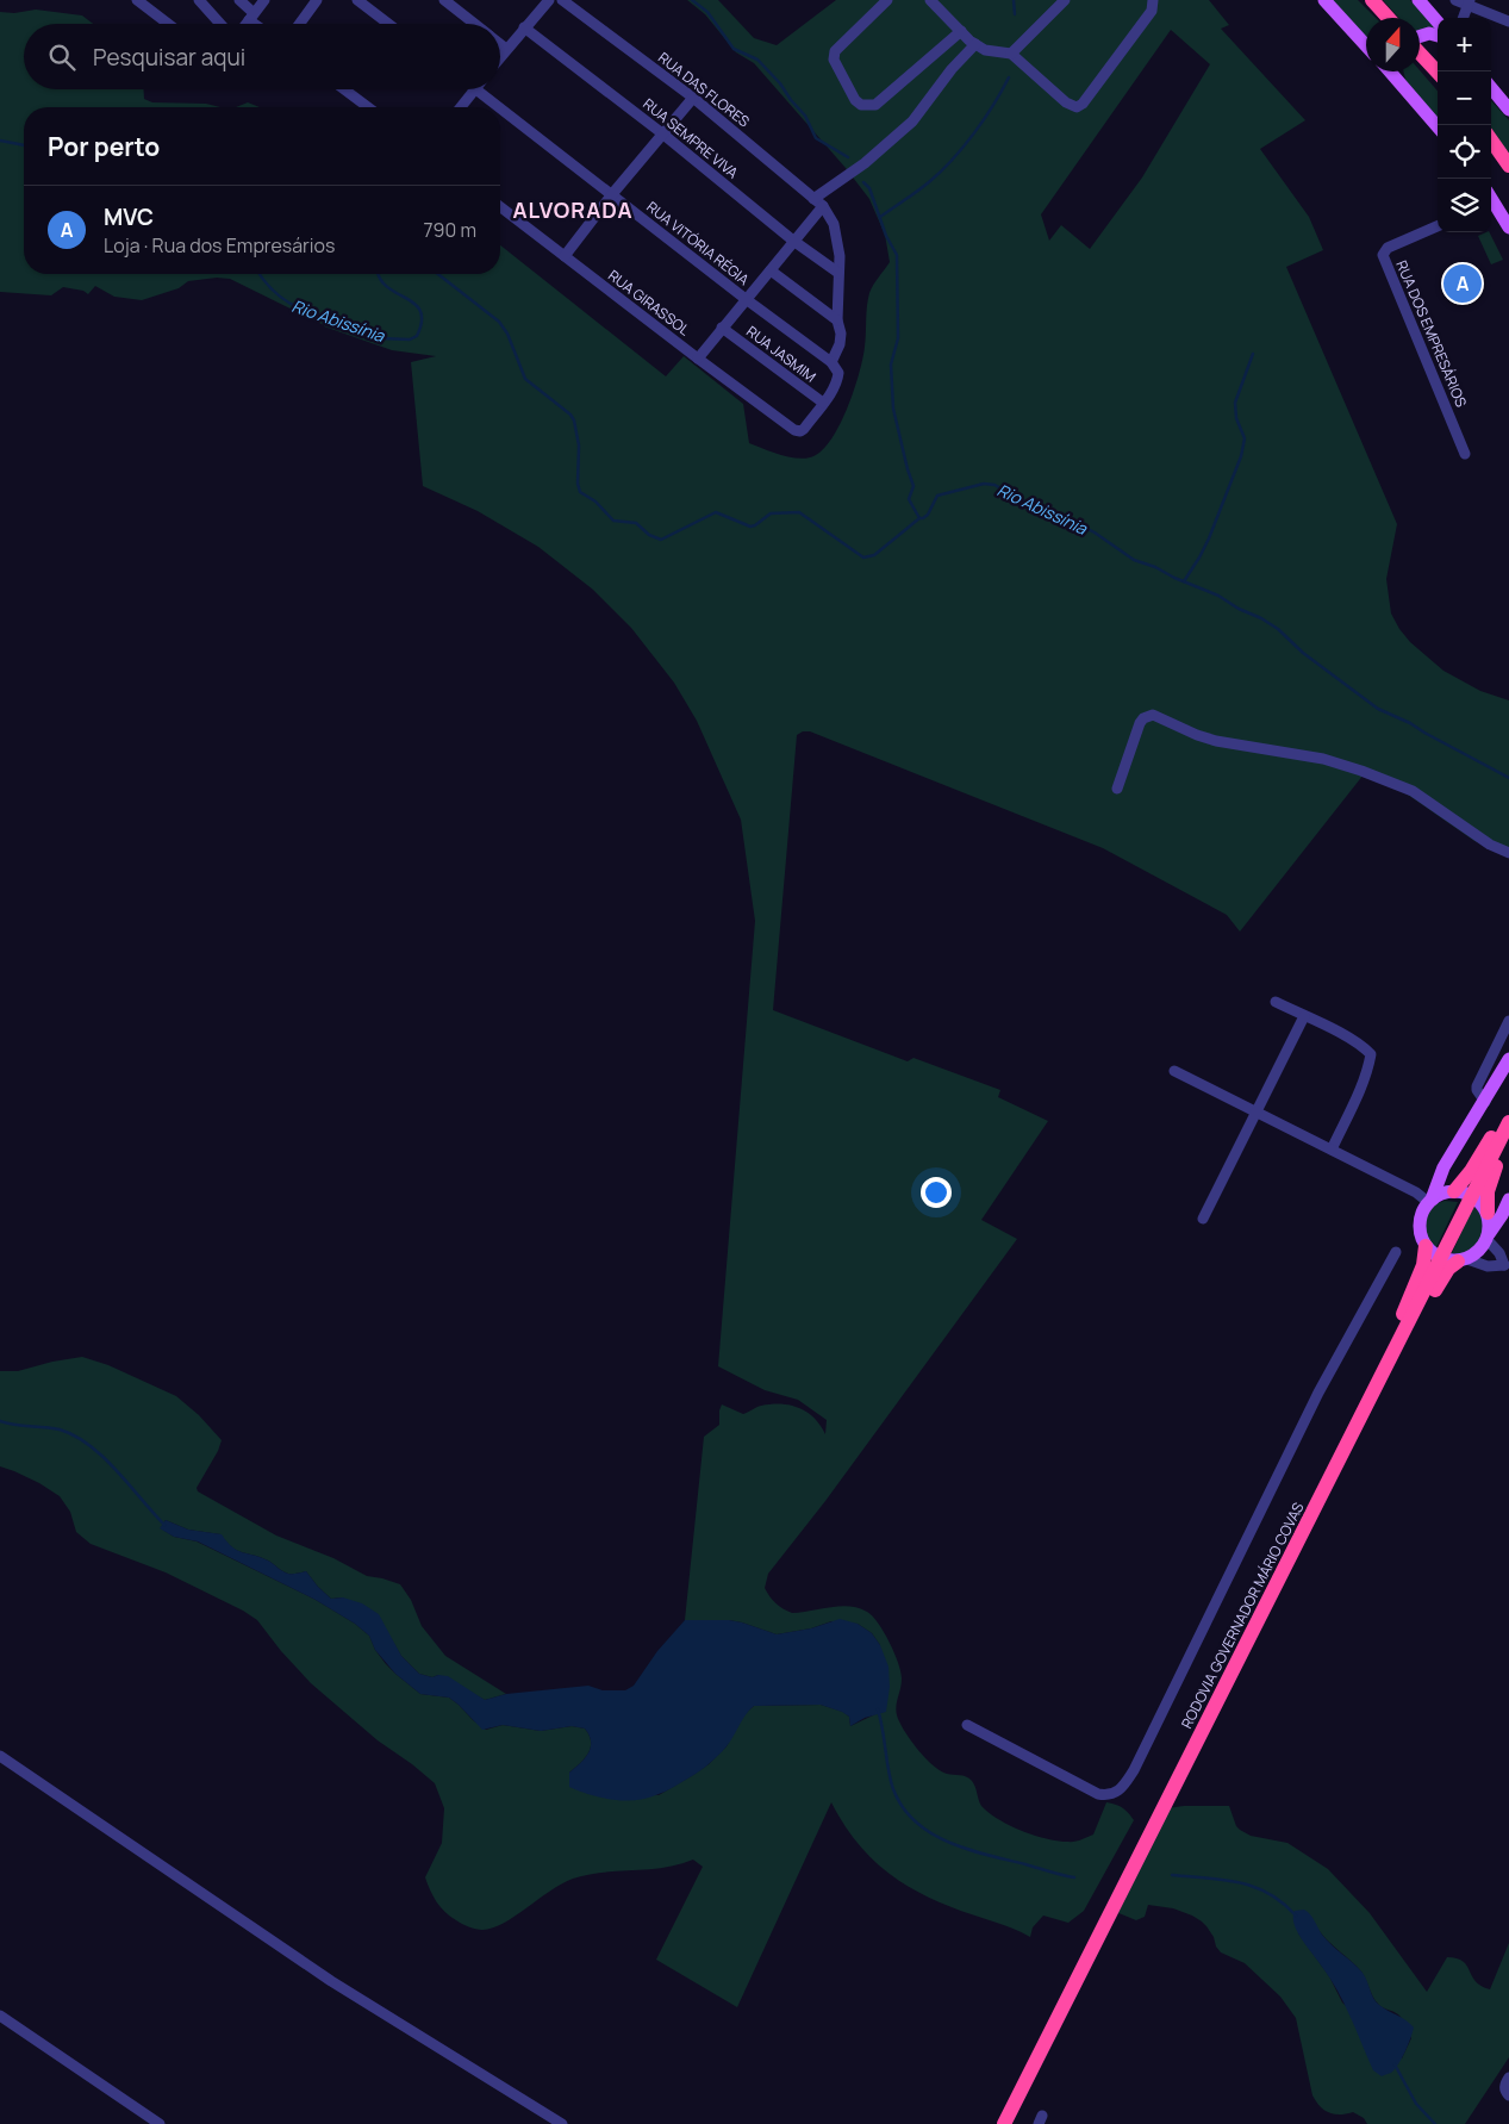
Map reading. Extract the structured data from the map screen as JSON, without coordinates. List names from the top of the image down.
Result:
{
  "streets": {
    "highway": ["RODOVIA GOVERNADOR MÁRIO COVAS"],
    "street": [
      "RUA DAS FLORES",
      "RUA SEMPRE VIVA",
      "RUA VITÓRIA RÉGIA",
      "RUA GIRASSOL",
      "RUA DOS EMPRESÁRIOS",
      "RUA JASMIM"
    ]
  },
  "crossings": [
    ["RUA GIRASSOL", "RUA JASMIM"]
  ],
  "districts": ["ALVORADA"],
  "water": ["Rio Abissínia"],
  "north": "top",
  "page": {
    "map_buttons": ["+", "−"],
    "search": "Pesquisar aqui",
    "heading": "Por perto",
    "list": [
      {
        "mark": "A",
        "name": "MVC",
        "note": "Loja · Rua dos Empresários",
        "value": "790 m"
      }
    ],
    "pins": "A"
  }
}
